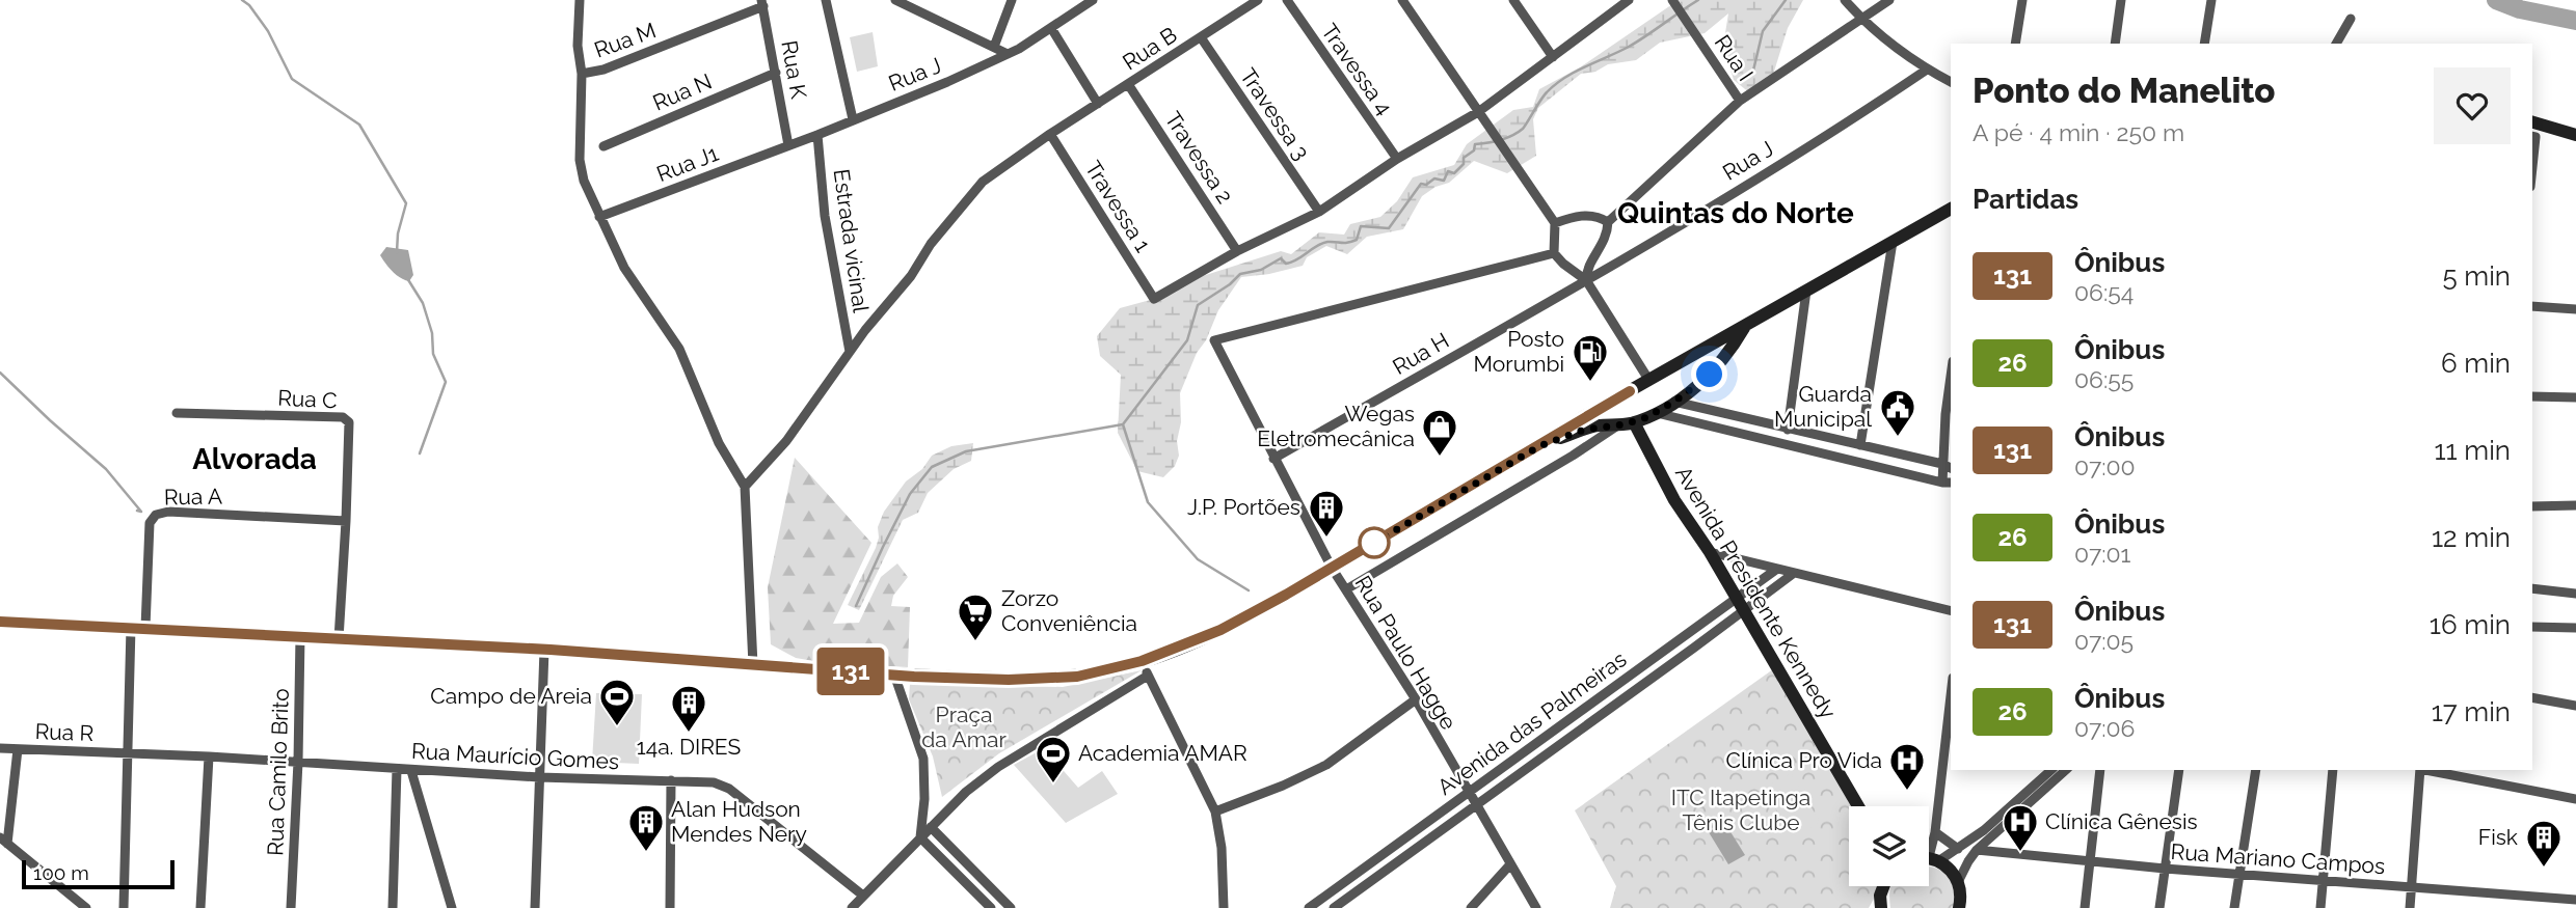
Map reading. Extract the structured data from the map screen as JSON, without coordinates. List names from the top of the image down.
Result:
{
  "streets": {
    "main road": ["Avenida Presidente Kennedy"],
    "street": [
      "Rua M",
      "Rua B",
      "Rua I",
      "Rua K",
      "Travessa 4",
      "Rua J",
      "Rua N",
      "Travessa 3",
      "Travessa 2",
      "Rua J1",
      "Travessa 1",
      "Estrada vicinal",
      "Rua H",
      "Rua C",
      "Rua A",
      "Rua Paulo Hagge",
      "Avenida das Palmeiras",
      "Rua R",
      "Rua Maurício Gomes",
      "Rua Camilo Brito",
      "Rua Mariano Campos"
    ]
  },
  "crossings": [
    ["Rua M", "Rua K"],
    ["Rua B", "Travessa 3"],
    ["Rua B", "Travessa 2"],
    ["Rua B", "Travessa 1"],
    ["Rua B", "Estrada vicinal"],
    ["Rua K", "Rua J"],
    ["Rua K", "Rua N"],
    ["Rua K", "Rua J1"],
    ["Rua J", "Rua J1"],
    ["Rua J", "Estrada vicinal"],
    ["Rua J", "Rua H"],
    ["Travessa 2", "Travessa 1"],
    ["Rua C", "Rua A"],
    ["Avenida Presidente Kennedy", "Avenida das Palmeiras"],
    ["Rua Paulo Hagge", "Avenida das Palmeiras"],
    ["Rua R", "Rua Maurício Gomes"],
    ["Rua Maurício Gomes", "Rua Camilo Brito"]
  ],
  "districts": ["Quintas do Norte", "Alvorada"],
  "parks": ["Praça da Amar", "ITC Itapetinga Tênis Clube"],
  "places": {
    "fuel station": ["Posto Morumbi"],
    "public building": ["Guarda Municipal"],
    "shop": ["Wegas Eletromecânica"],
    "building": [
      "J.P. Portões",
      "14a. DIRES",
      "Alan Hudson Mendes Nery",
      "Fisk"
    ],
    "supermarket": ["Zorzo Conveniência"],
    "sports": ["Campo de Areia", "Academia AMAR"],
    "hospital": ["Clínica Pro Vida", "Clínica Gênesis"]
  },
  "lines": ["bus line 131"],
  "scale_bar": "100 m",
  "page": {
    "on_map": "131",
    "heading": [
      ["Ponto do Manelito", "A pé · 4 min · 250 m"],
      "Partidas"
    ],
    "list": [
      {
        "mark": "131",
        "name": "Ônibus",
        "note": "06:54",
        "value": "5 min"
      },
      {
        "mark": "26",
        "name": "Ônibus",
        "note": "06:55",
        "value": "6 min"
      },
      {
        "mark": "131",
        "name": "Ônibus",
        "note": "07:00",
        "value": "11 min"
      },
      {
        "mark": "26",
        "name": "Ônibus",
        "note": "07:01",
        "value": "12 min"
      },
      {
        "mark": "131",
        "name": "Ônibus",
        "note": "07:05",
        "value": "16 min"
      },
      {
        "mark": "26",
        "name": "Ônibus",
        "note": "07:06",
        "value": "17 min"
      }
    ],
    "scale": "100 m"
  }
}
